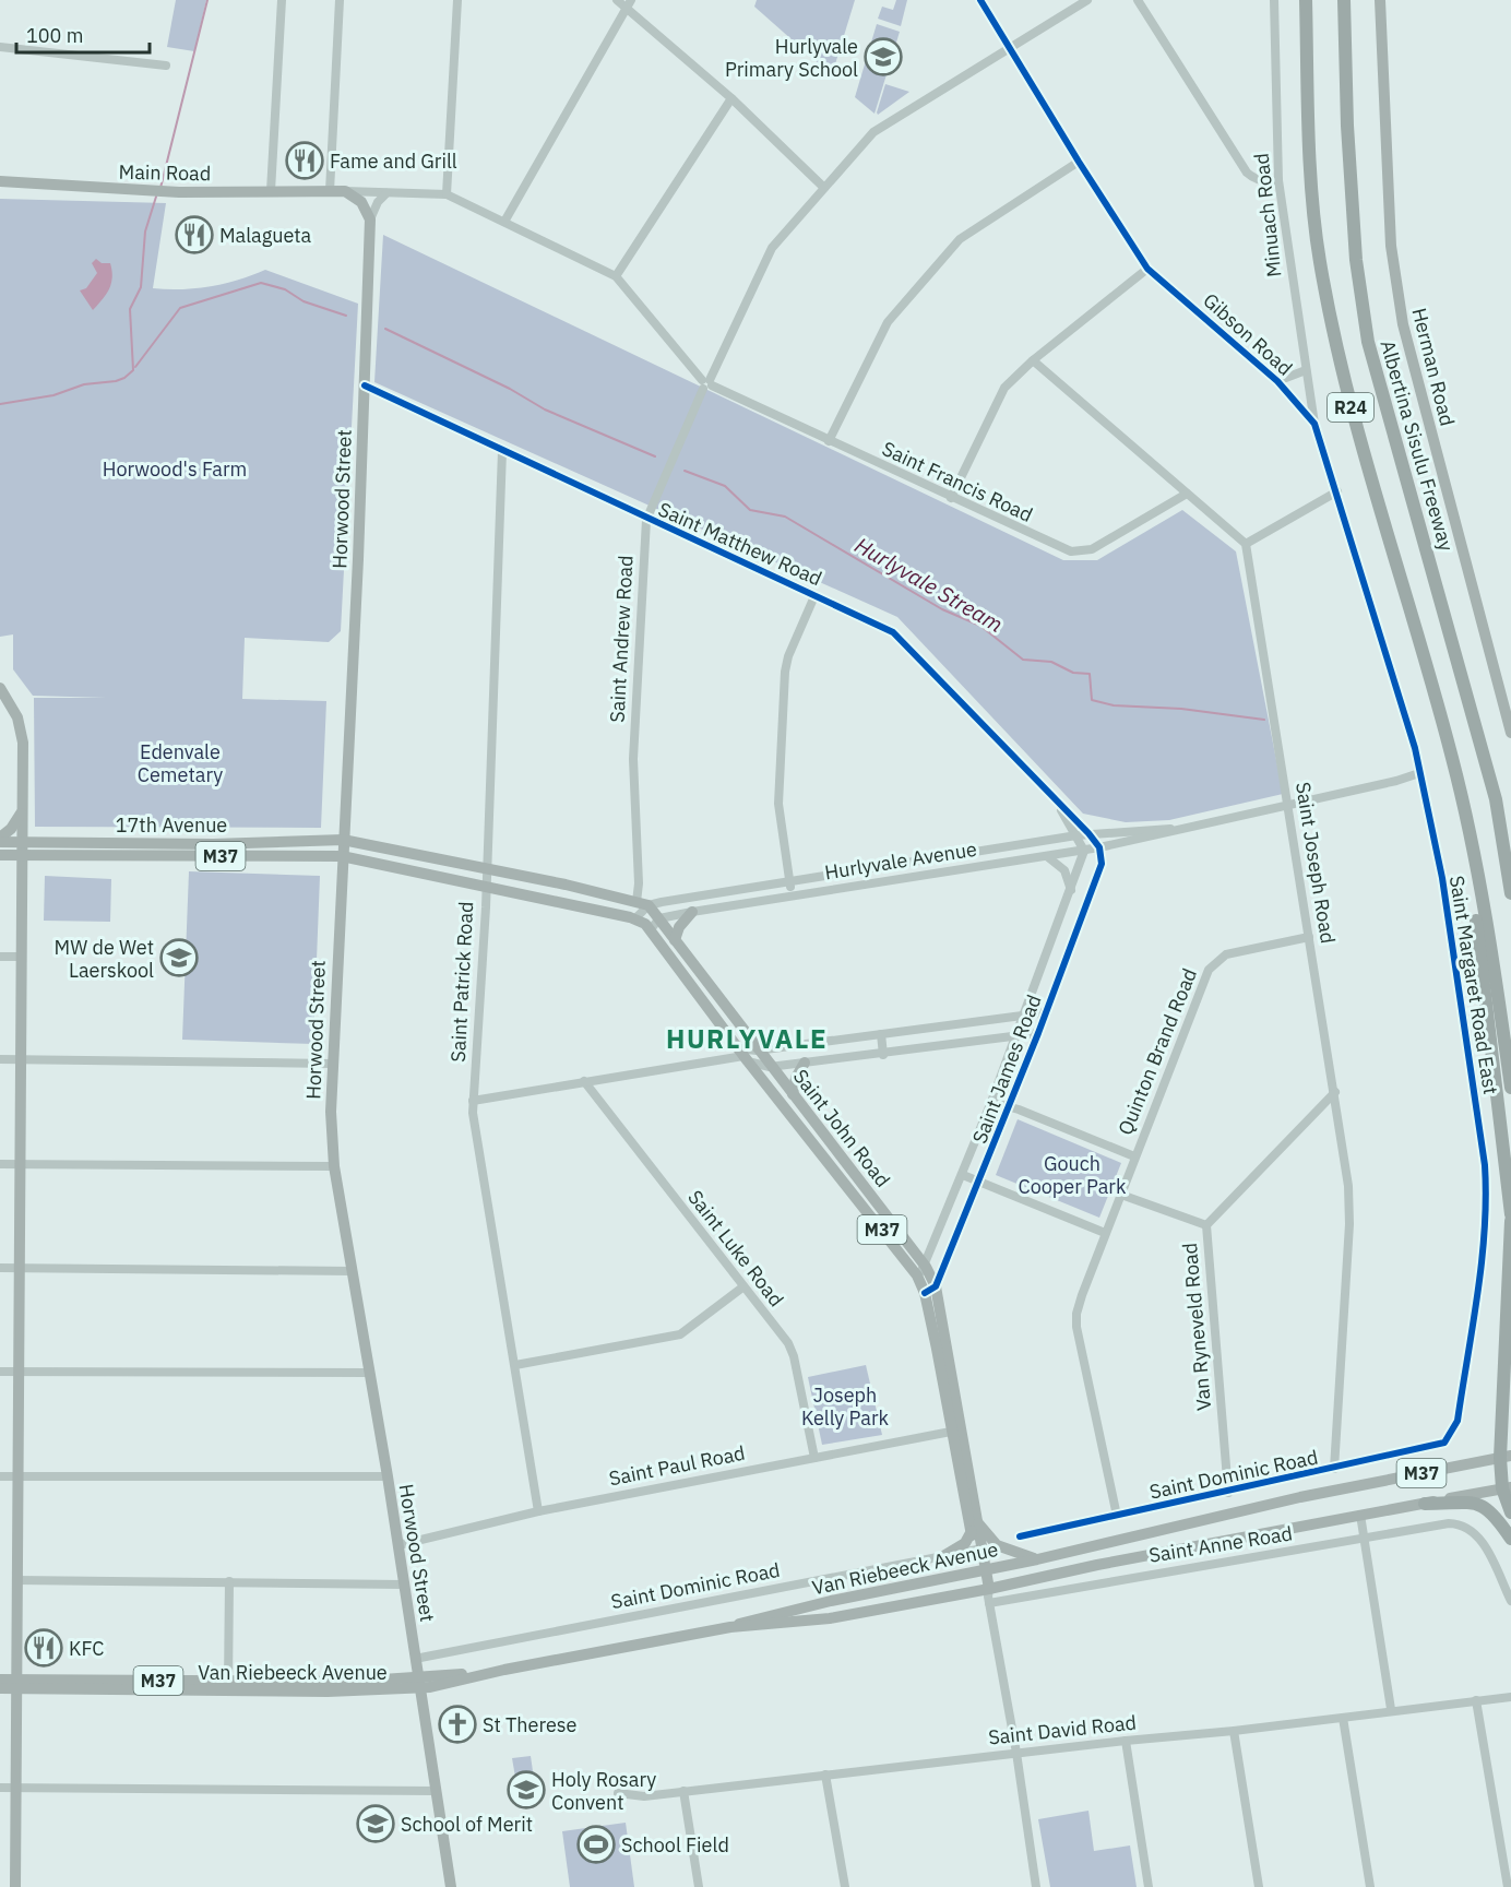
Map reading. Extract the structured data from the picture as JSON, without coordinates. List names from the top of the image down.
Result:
{
  "streets": {
    "highway": ["R24", "Albertina Sisulu Freeway"],
    "main road": [
      "Main Road",
      "Herman Road",
      "Horwood Street",
      "17th Avenue",
      "M37",
      "Hurlyvale Avenue",
      "Saint John Road",
      "Van Riebeeck Avenue"
    ],
    "street": [
      "Minuach Road",
      "Gibson Road",
      "Saint Francis Road",
      "Saint Matthew Road",
      "Saint Andrew Road",
      "Saint Joseph Road",
      "Saint Patrick Road",
      "Saint Margaret Road East",
      "Quinton Brand Road",
      "Saint James Road",
      "Saint Luke Road",
      "Van Ryneveld Road",
      "Saint Paul Road",
      "Saint Dominic Road",
      "Saint Anne Road",
      "Saint David Road"
    ]
  },
  "crossings": [
    ["Minuach Road", "Gibson Road"],
    ["Gibson Road", "Saint Andrew Road"],
    ["Gibson Road", "Hurlyvale Avenue"],
    ["Gibson Road", "Saint Margaret Road East"],
    ["Saint Francis Road", "Saint Andrew Road"],
    ["Horwood Street", "Saint Matthew Road"],
    ["Horwood Street", "17th Avenue"],
    ["Horwood Street", "M37"],
    ["Horwood Street", "Hurlyvale Avenue"],
    ["Horwood Street", "Saint Paul Road"],
    ["Horwood Street", "Saint Dominic Road"],
    ["Horwood Street", "Van Riebeeck Avenue"],
    ["Saint Matthew Road", "Saint Andrew Road"],
    ["Saint Matthew Road", "Hurlyvale Avenue"],
    ["Saint Matthew Road", "Saint Patrick Road"],
    ["Saint Matthew Road", "Saint James Road"],
    ["Saint Andrew Road", "Hurlyvale Avenue"],
    ["Saint Andrew Road", "Saint John Road"],
    ["17th Avenue", "M37"],
    ["17th Avenue", "Hurlyvale Avenue"],
    ["M37", "Saint Patrick Road"],
    ["M37", "Saint John Road"],
    ["Hurlyvale Avenue", "Saint Joseph Road"],
    ["Hurlyvale Avenue", "Saint Patrick Road"],
    ["Hurlyvale Avenue", "Saint Margaret Road East"],
    ["Hurlyvale Avenue", "Saint James Road"],
    ["Hurlyvale Avenue", "Saint John Road"],
    ["Saint Joseph Road", "Quinton Brand Road"],
    ["Saint Joseph Road", "Van Ryneveld Road"],
    ["Saint Joseph Road", "Saint Dominic Road"],
    ["Saint Patrick Road", "Saint Paul Road"],
    ["Saint Margaret Road East", "Saint Dominic Road"],
    ["Quinton Brand Road", "Saint Dominic Road"],
    ["Saint James Road", "Saint John Road"],
    ["Saint John Road", "Saint Paul Road"],
    ["Saint John Road", "Saint Dominic Road"],
    ["Saint John Road", "Saint Anne Road"],
    ["Saint John Road", "Van Riebeeck Avenue"],
    ["Saint Luke Road", "Saint Paul Road"],
    ["Van Ryneveld Road", "Saint Dominic Road"],
    ["Saint Anne Road", "Van Riebeeck Avenue"]
  ],
  "districts": ["HURLYVALE"],
  "water": ["Hurlyvale Stream"],
  "parks": [
    "Horwood's Farm",
    "Edenvale Cemetary",
    "Gouch Cooper Park",
    "Joseph Kelly Park"
  ],
  "places": {
    "school or university": [
      "Hurlyvale Primary School",
      "MW de Wet Laerskool",
      "Holy Rosary Convent",
      "School of Merit"
    ],
    "restaurant": ["Fame and Grill", "Malagueta", "KFC"],
    "church": ["St Therese"],
    "sports": ["School Field"]
  },
  "scale_bar": "100 m"
}
